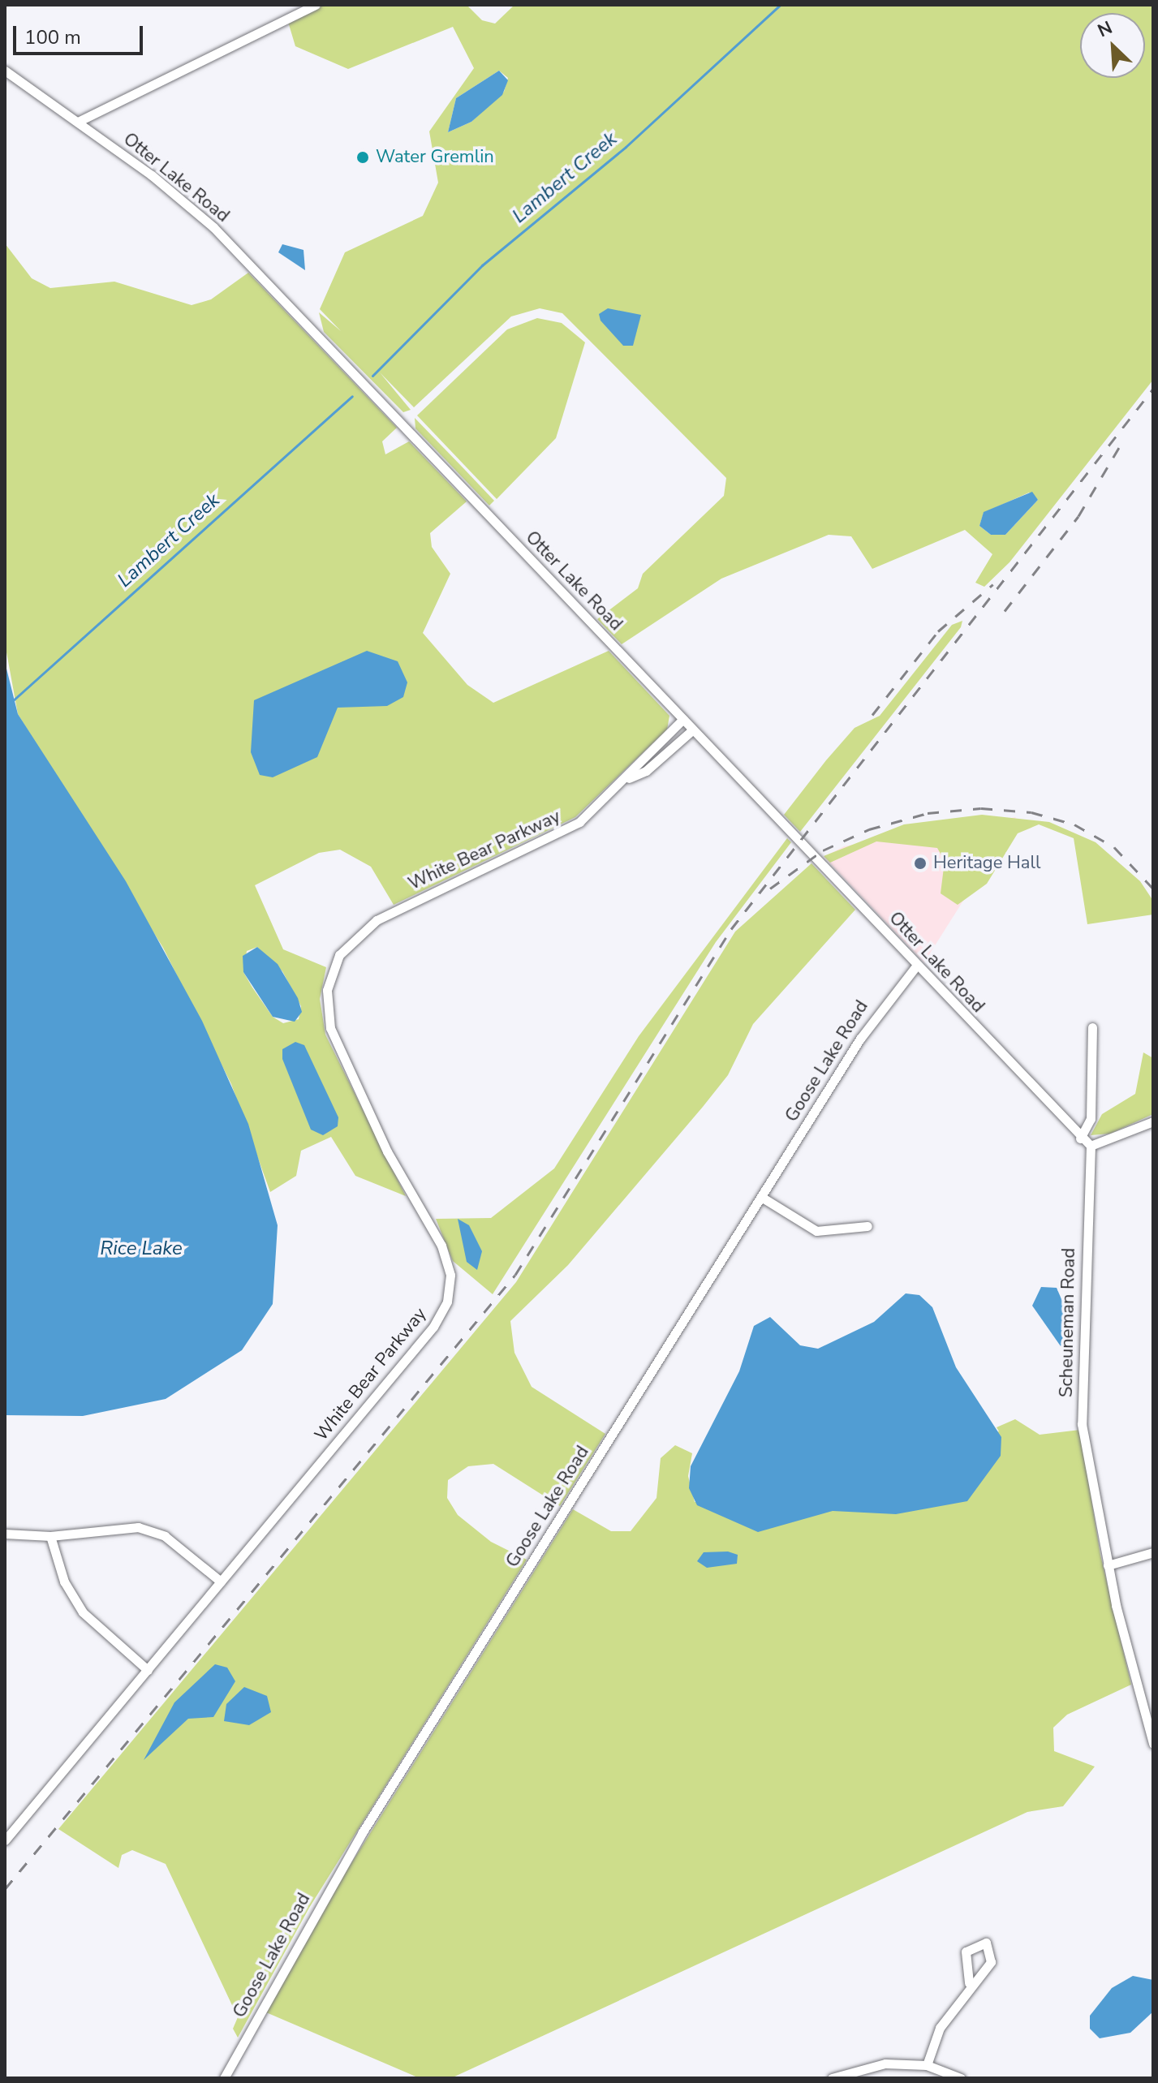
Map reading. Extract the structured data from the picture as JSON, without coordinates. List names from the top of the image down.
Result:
{
  "streets": {
    "street": [
      "Otter Lake Road",
      "White Bear Parkway",
      "Goose Lake Road",
      "Scheuneman Road"
    ]
  },
  "crossings": [
    ["Otter Lake Road", "White Bear Parkway"],
    ["Otter Lake Road", "Goose Lake Road"],
    ["Otter Lake Road", "Scheuneman Road"]
  ],
  "water": ["Lambert Creek", "Rice Lake"],
  "places": ["Water Gremlin", "Heritage Hall"],
  "scale_bar": "100 m",
  "north": "top left"
}
